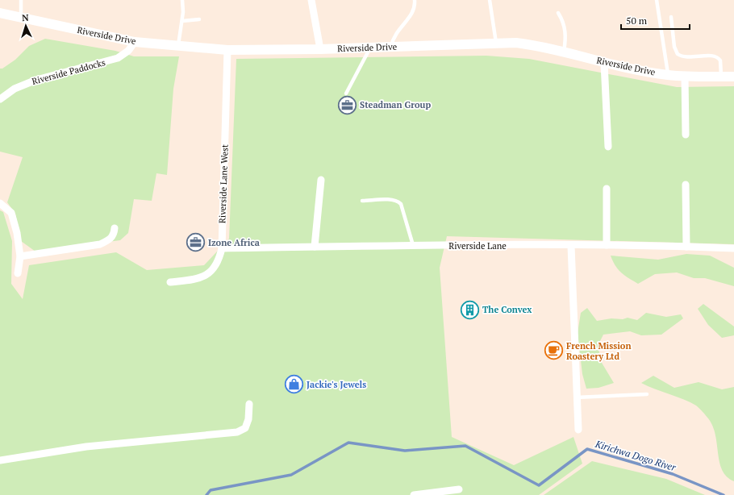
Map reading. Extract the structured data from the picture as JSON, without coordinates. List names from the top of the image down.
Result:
{
  "streets": {
    "street": [
      "Riverside Drive",
      "Riverside Paddocks",
      "Riverside Lane West",
      "Riverside Lane"
    ]
  },
  "crossings": [
    ["Riverside Drive", "Riverside Paddocks"],
    ["Riverside Drive", "Riverside Lane West"],
    ["Riverside Lane West", "Riverside Lane"]
  ],
  "water": ["Kirichwa Dogo River"],
  "places": {
    "office": ["Steadman Group", "Izone Africa"],
    "building": ["The Convex"],
    "cafe": ["French Mission Roastery Ltd"],
    "shop": ["Jackie's Jewels"]
  },
  "scale_bar": "50 m",
  "north": "top"
}
